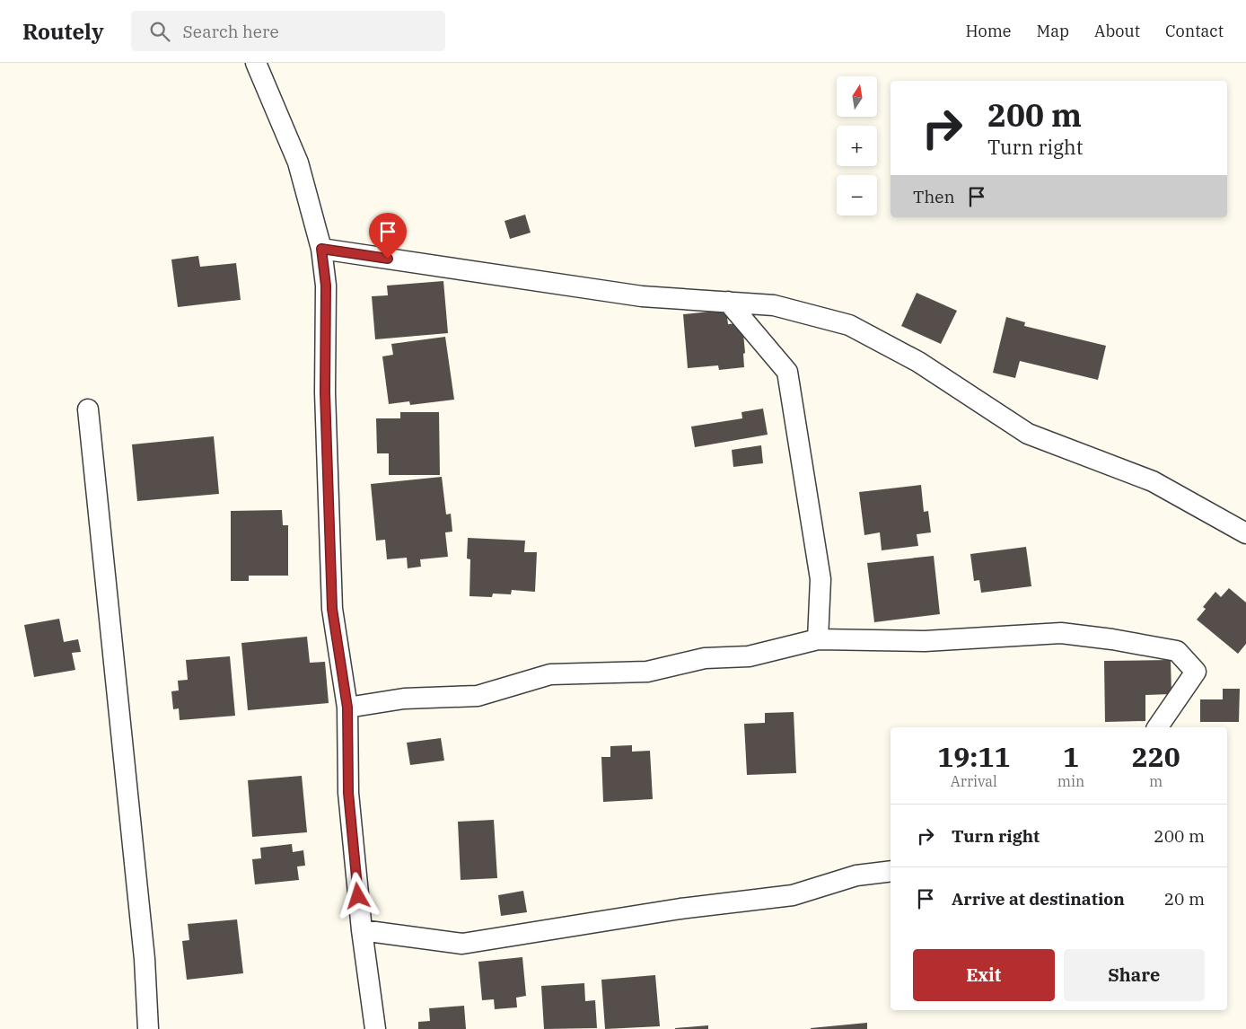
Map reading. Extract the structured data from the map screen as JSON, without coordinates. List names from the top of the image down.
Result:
{
  "north": "top",
  "page": {
    "header": "Routely",
    "search": "Search here",
    "nav": [
      "Home",
      "Map",
      "About",
      "Contact"
    ],
    "map_buttons": ["+", "−"],
    "turn": ["200 m", "Turn right"],
    "then": "Then",
    "eta": [
      "19:11",
      "Arrival",
      "1",
      "min",
      "220",
      "m"
    ],
    "list": [
      {
        "name": "Turn right",
        "value": "200 m"
      },
      {
        "name": "Arrive at destination",
        "value": "20 m"
      }
    ],
    "buttons": ["Exit", "Share"]
  }
}
